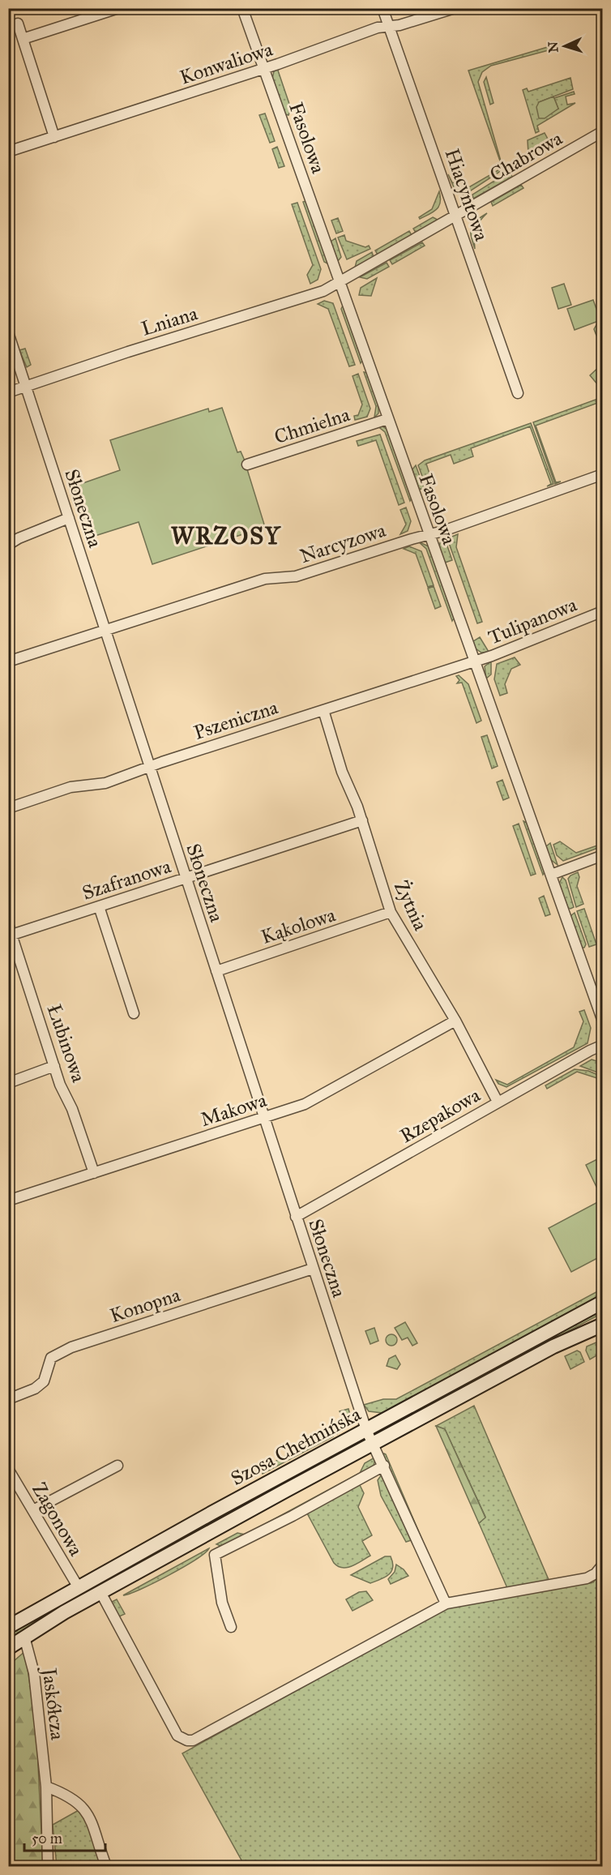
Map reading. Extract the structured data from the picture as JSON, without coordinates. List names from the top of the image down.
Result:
{
  "streets": {
    "main road": ["Szosa Chełmińska"],
    "street": [
      "Konwaliowa",
      "Fasolowa",
      "Chabrowa",
      "Hiacyntowa",
      "Lniana",
      "Chmielna",
      "Słoneczna",
      "Narcyzowa",
      "Tulipanowa",
      "Pszeniczna",
      "Szafranowa",
      "Żytnia",
      "Kąkolowa",
      "Łubinowa",
      "Makowa",
      "Rzepakowa",
      "Konopna",
      "Zagonowa",
      "Jaskółcza"
    ]
  },
  "crossings": [
    ["Konwaliowa", "Fasolowa"],
    ["Konwaliowa", "Hiacyntowa"],
    ["Fasolowa", "Chabrowa"],
    ["Fasolowa", "Lniana"],
    ["Fasolowa", "Chmielna"],
    ["Fasolowa", "Narcyzowa"],
    ["Fasolowa", "Tulipanowa"],
    ["Fasolowa", "Pszeniczna"],
    ["Chabrowa", "Hiacyntowa"],
    ["Chabrowa", "Lniana"],
    ["Lniana", "Słoneczna"],
    ["Słoneczna", "Narcyzowa"],
    ["Słoneczna", "Pszeniczna"],
    ["Słoneczna", "Szafranowa"],
    ["Słoneczna", "Kąkolowa"],
    ["Słoneczna", "Makowa"],
    ["Słoneczna", "Rzepakowa"],
    ["Słoneczna", "Konopna"],
    ["Słoneczna", "Szosa Chełmińska"],
    ["Tulipanowa", "Pszeniczna"],
    ["Pszeniczna", "Żytnia"],
    ["Szafranowa", "Żytnia"],
    ["Szafranowa", "Łubinowa"],
    ["Żytnia", "Kąkolowa"],
    ["Żytnia", "Makowa"],
    ["Żytnia", "Rzepakowa"],
    ["Łubinowa", "Makowa"],
    ["Szosa Chełmińska", "Zagonowa"],
    ["Szosa Chełmińska", "Jaskółcza"]
  ],
  "districts": ["WRZOSY"],
  "scale_bar": "50 m",
  "north": "left"
}
